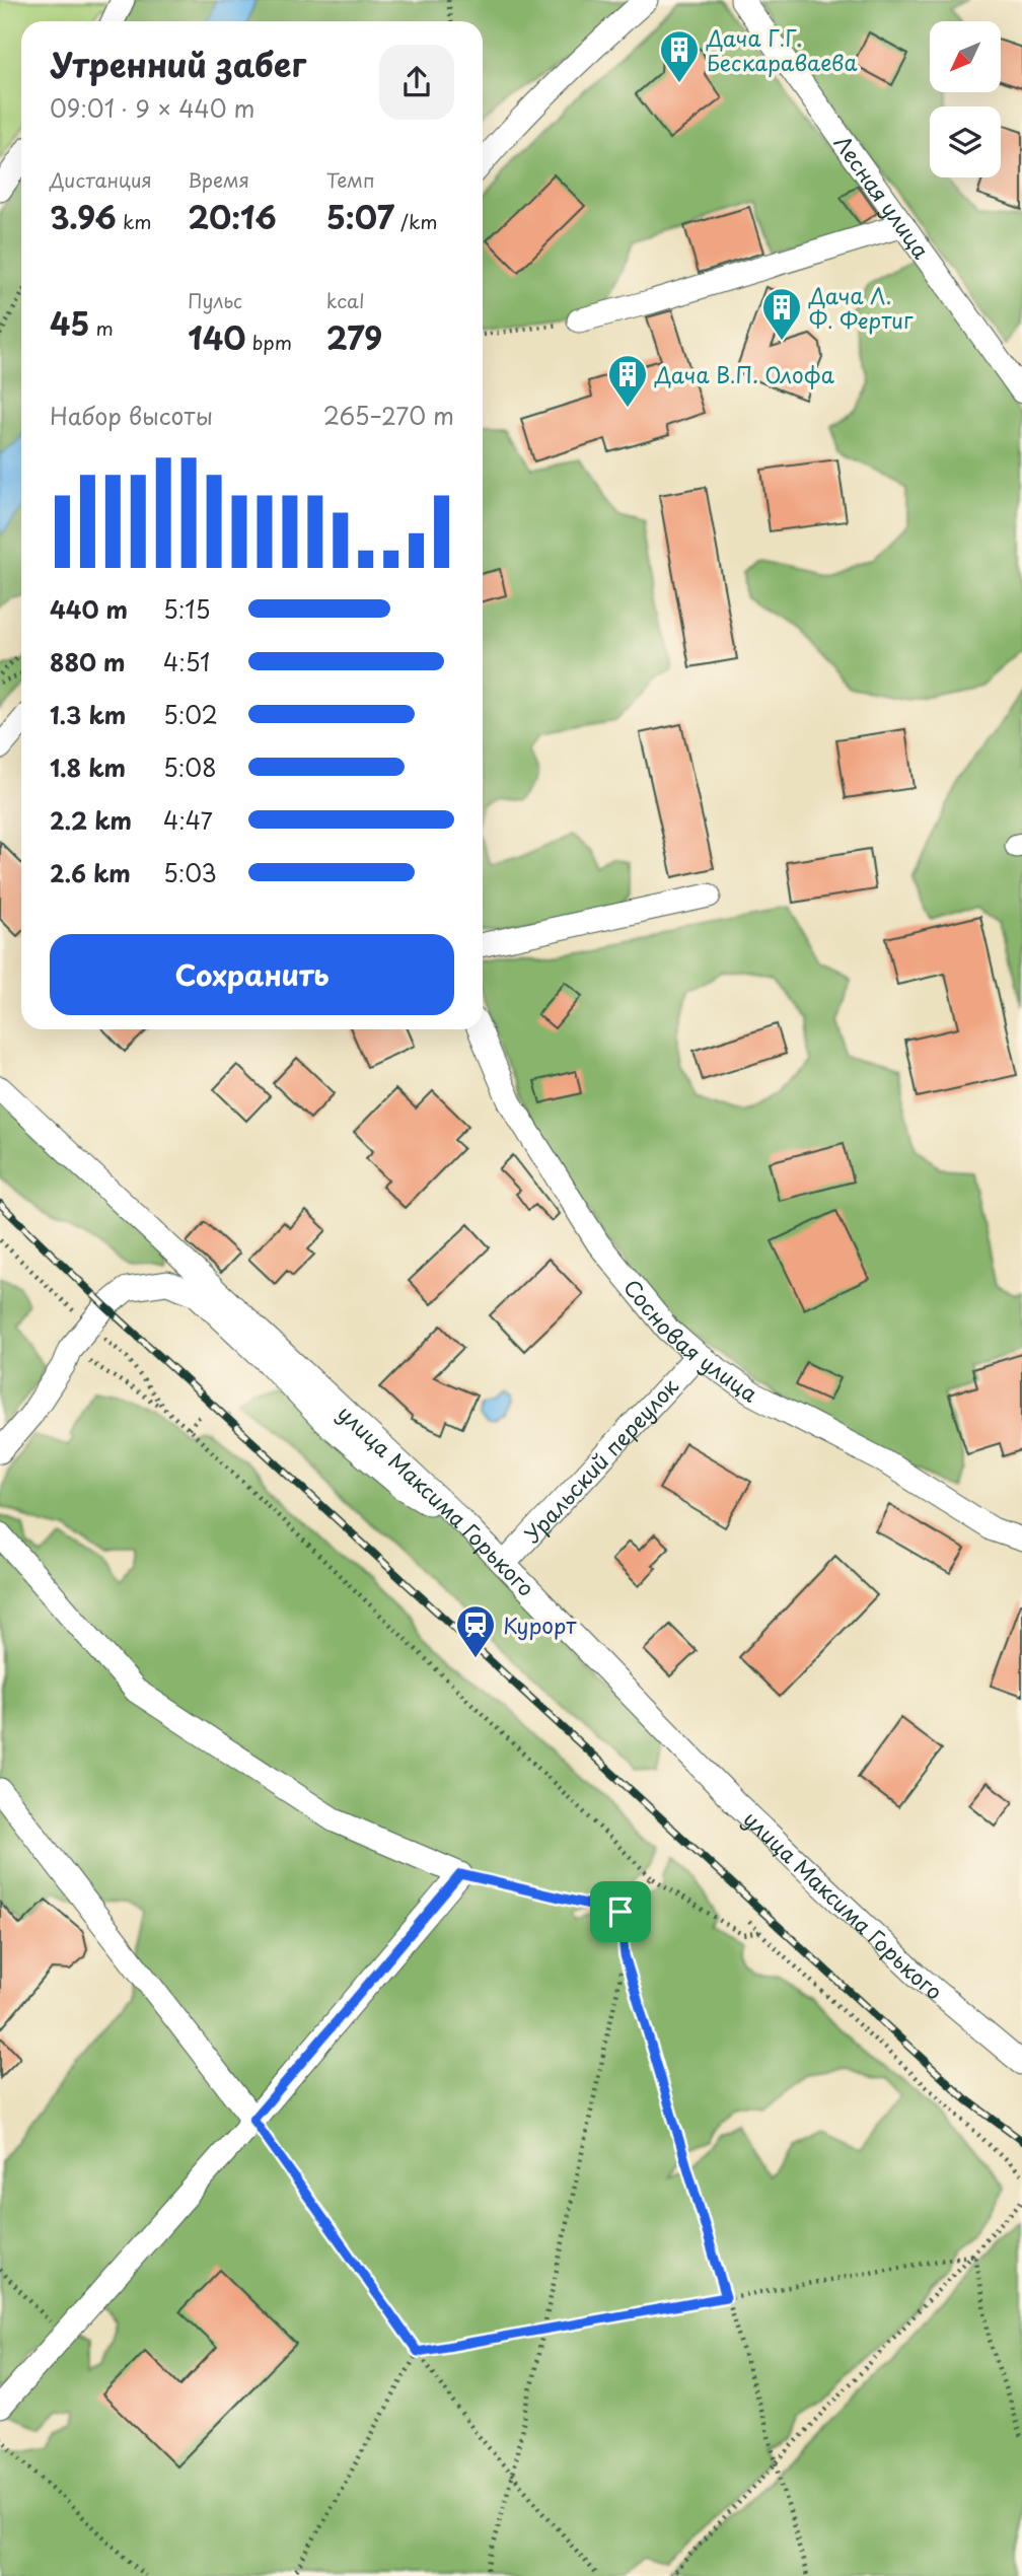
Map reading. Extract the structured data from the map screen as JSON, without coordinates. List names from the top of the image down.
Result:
{
  "streets": {
    "street": [
      "Лесная улица",
      "Сосновая улица",
      "Уральский переулок",
      "улица Максима Горького"
    ]
  },
  "crossings": [
    ["Сосновая улица", "Уральский переулок"],
    ["Уральский переулок", "улица Максима Горького"]
  ],
  "places": {
    "building": ["Дача Г.Г. Бескараваева", "Дача Л. Ф. Фертиг", "Дача В.П. Олофа"],
    "station": ["Курорт"]
  },
  "north": "bottom left",
  "page": {
    "heading": ["Утренний забег", "09:01 · 9 × 440 m"],
    "stats": [
      ["Дистанция", "3.96 km"],
      ["Время", "20:16"],
      ["Темп", "5:07 /km"],
      ["45 m"],
      ["Пульс", "140 bpm"],
      ["kcal", "279"]
    ],
    "chart": ["Набор высоты", "265–270 m"],
    "list": [
      {
        "name": "440 m",
        "note": "5:15"
      },
      {
        "name": "880 m",
        "note": "4:51"
      },
      {
        "name": "1.3 km",
        "note": "5:02"
      },
      {
        "name": "1.8 km",
        "note": "5:08"
      },
      {
        "name": "2.2 km",
        "note": "4:47"
      },
      {
        "name": "2.6 km",
        "note": "5:03"
      }
    ],
    "buttons": "Сохранить"
  }
}
